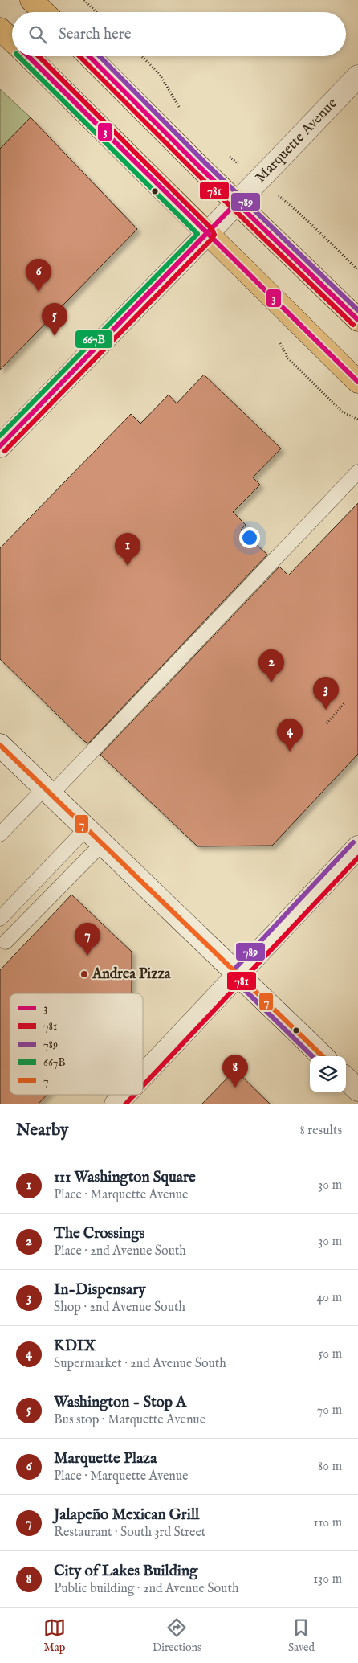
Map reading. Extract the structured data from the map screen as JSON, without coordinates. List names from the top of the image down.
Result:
{
  "streets": {
    "street": ["Marquette Avenue"]
  },
  "places": ["Andrea Pizza"],
  "lines": [
    "transit line 3",
    "transit line 781",
    "transit line 789",
    "transit line 667B",
    "transit line 7"
  ],
  "legend": [
    "3",
    "781",
    "789",
    "667B",
    "7"
  ],
  "page": {
    "search": "Search here",
    "pins": [
      "6",
      "5",
      "1",
      "2",
      "3",
      "4",
      "7",
      "8"
    ],
    "heading": ["Nearby", "8 results"],
    "list": [
      {
        "mark": "1",
        "name": "111 Washington Square",
        "note": "Place · Marquette Avenue",
        "value": "30 m"
      },
      {
        "mark": "2",
        "name": "The Crossings",
        "note": "Place · 2nd Avenue South",
        "value": "30 m"
      },
      {
        "mark": "3",
        "name": "In-Dispensary",
        "note": "Shop · 2nd Avenue South",
        "value": "40 m"
      },
      {
        "mark": "4",
        "name": "KDIX",
        "note": "Supermarket · 2nd Avenue South",
        "value": "50 m"
      },
      {
        "mark": "5",
        "name": "Washington - Stop A",
        "note": "Bus stop · Marquette Avenue",
        "value": "70 m"
      },
      {
        "mark": "6",
        "name": "Marquette Plaza",
        "note": "Place · Marquette Avenue",
        "value": "80 m"
      },
      {
        "mark": "7",
        "name": "Jalapeño Mexican Grill",
        "note": "Restaurant · South 3rd Street",
        "value": "110 m"
      },
      {
        "mark": "8",
        "name": "City of Lakes Building",
        "note": "Public building · 2nd Avenue South",
        "value": "130 m"
      }
    ],
    "nav": ["Map", "Directions", "Saved"]
  }
}
